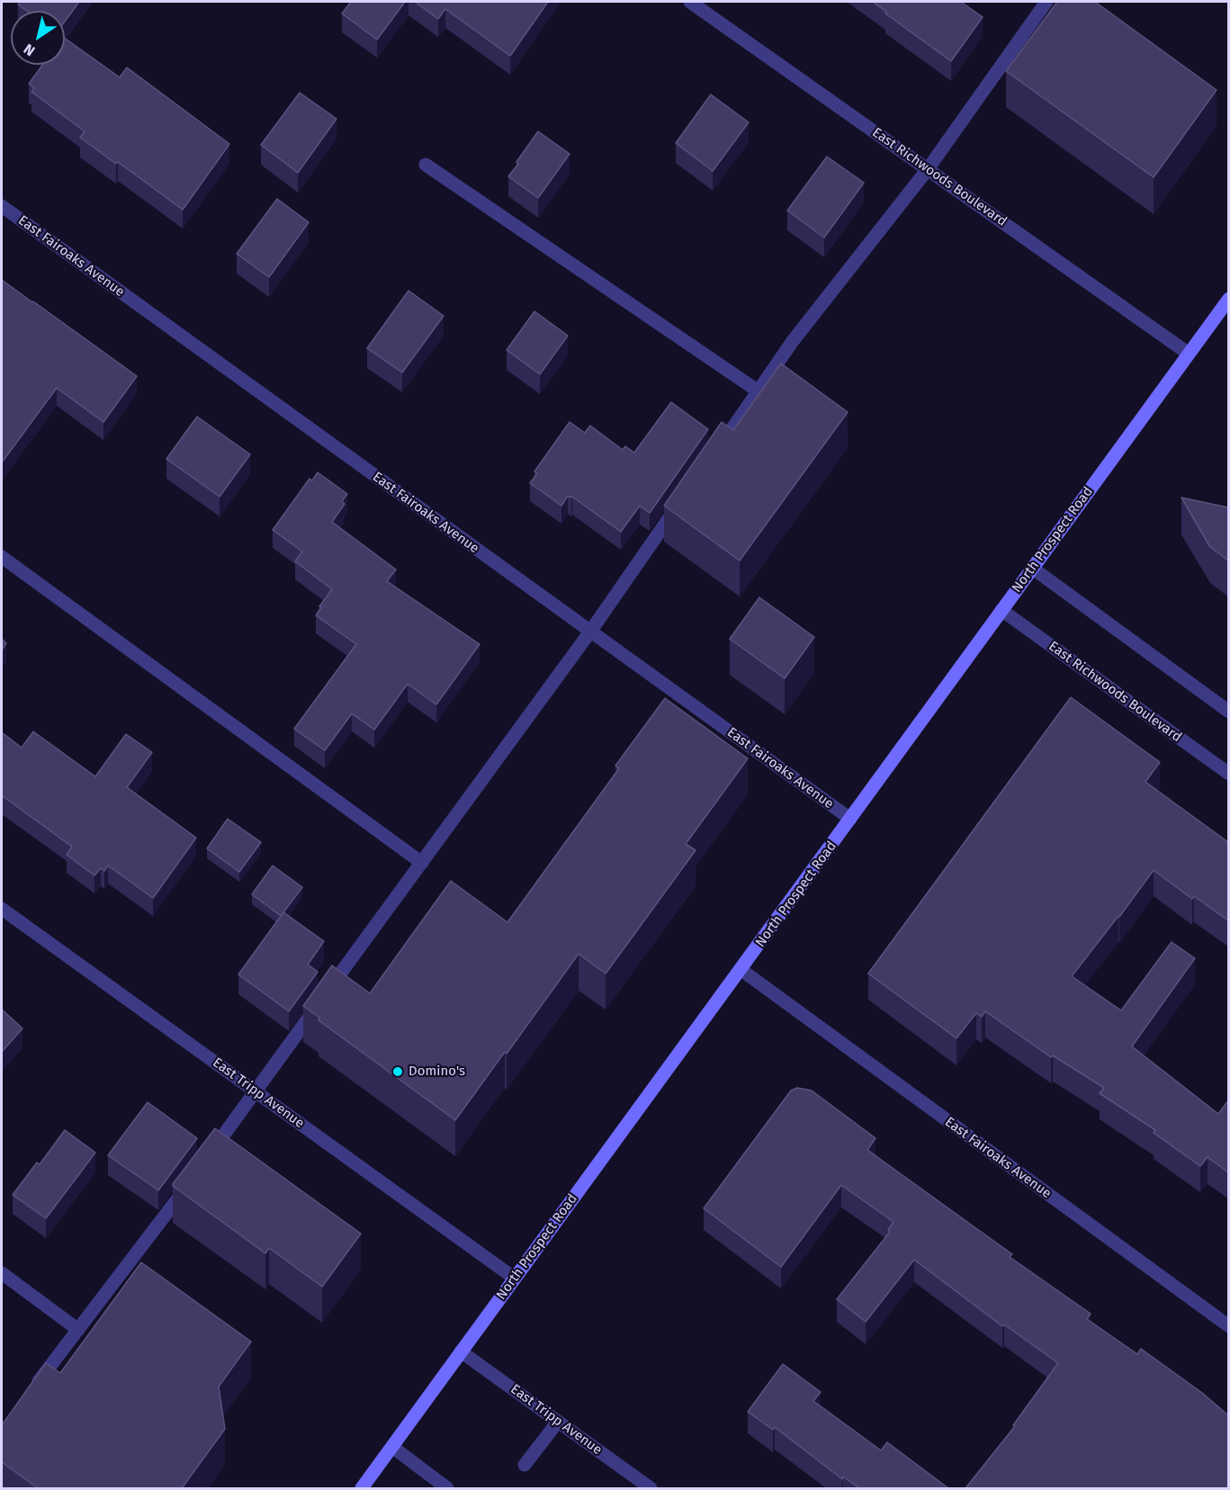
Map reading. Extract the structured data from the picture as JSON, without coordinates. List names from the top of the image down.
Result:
{
  "streets": {
    "main road": ["North Prospect Road"],
    "street": ["East Richwoods Boulevard", "East Fairoaks Avenue", "East Tripp Avenue"]
  },
  "crossings": [
    ["East Richwoods Boulevard", "North Prospect Road"],
    ["East Fairoaks Avenue", "North Prospect Road"],
    ["North Prospect Road", "East Tripp Avenue"]
  ],
  "places": ["Domino's"],
  "north": "bottom left"
}
